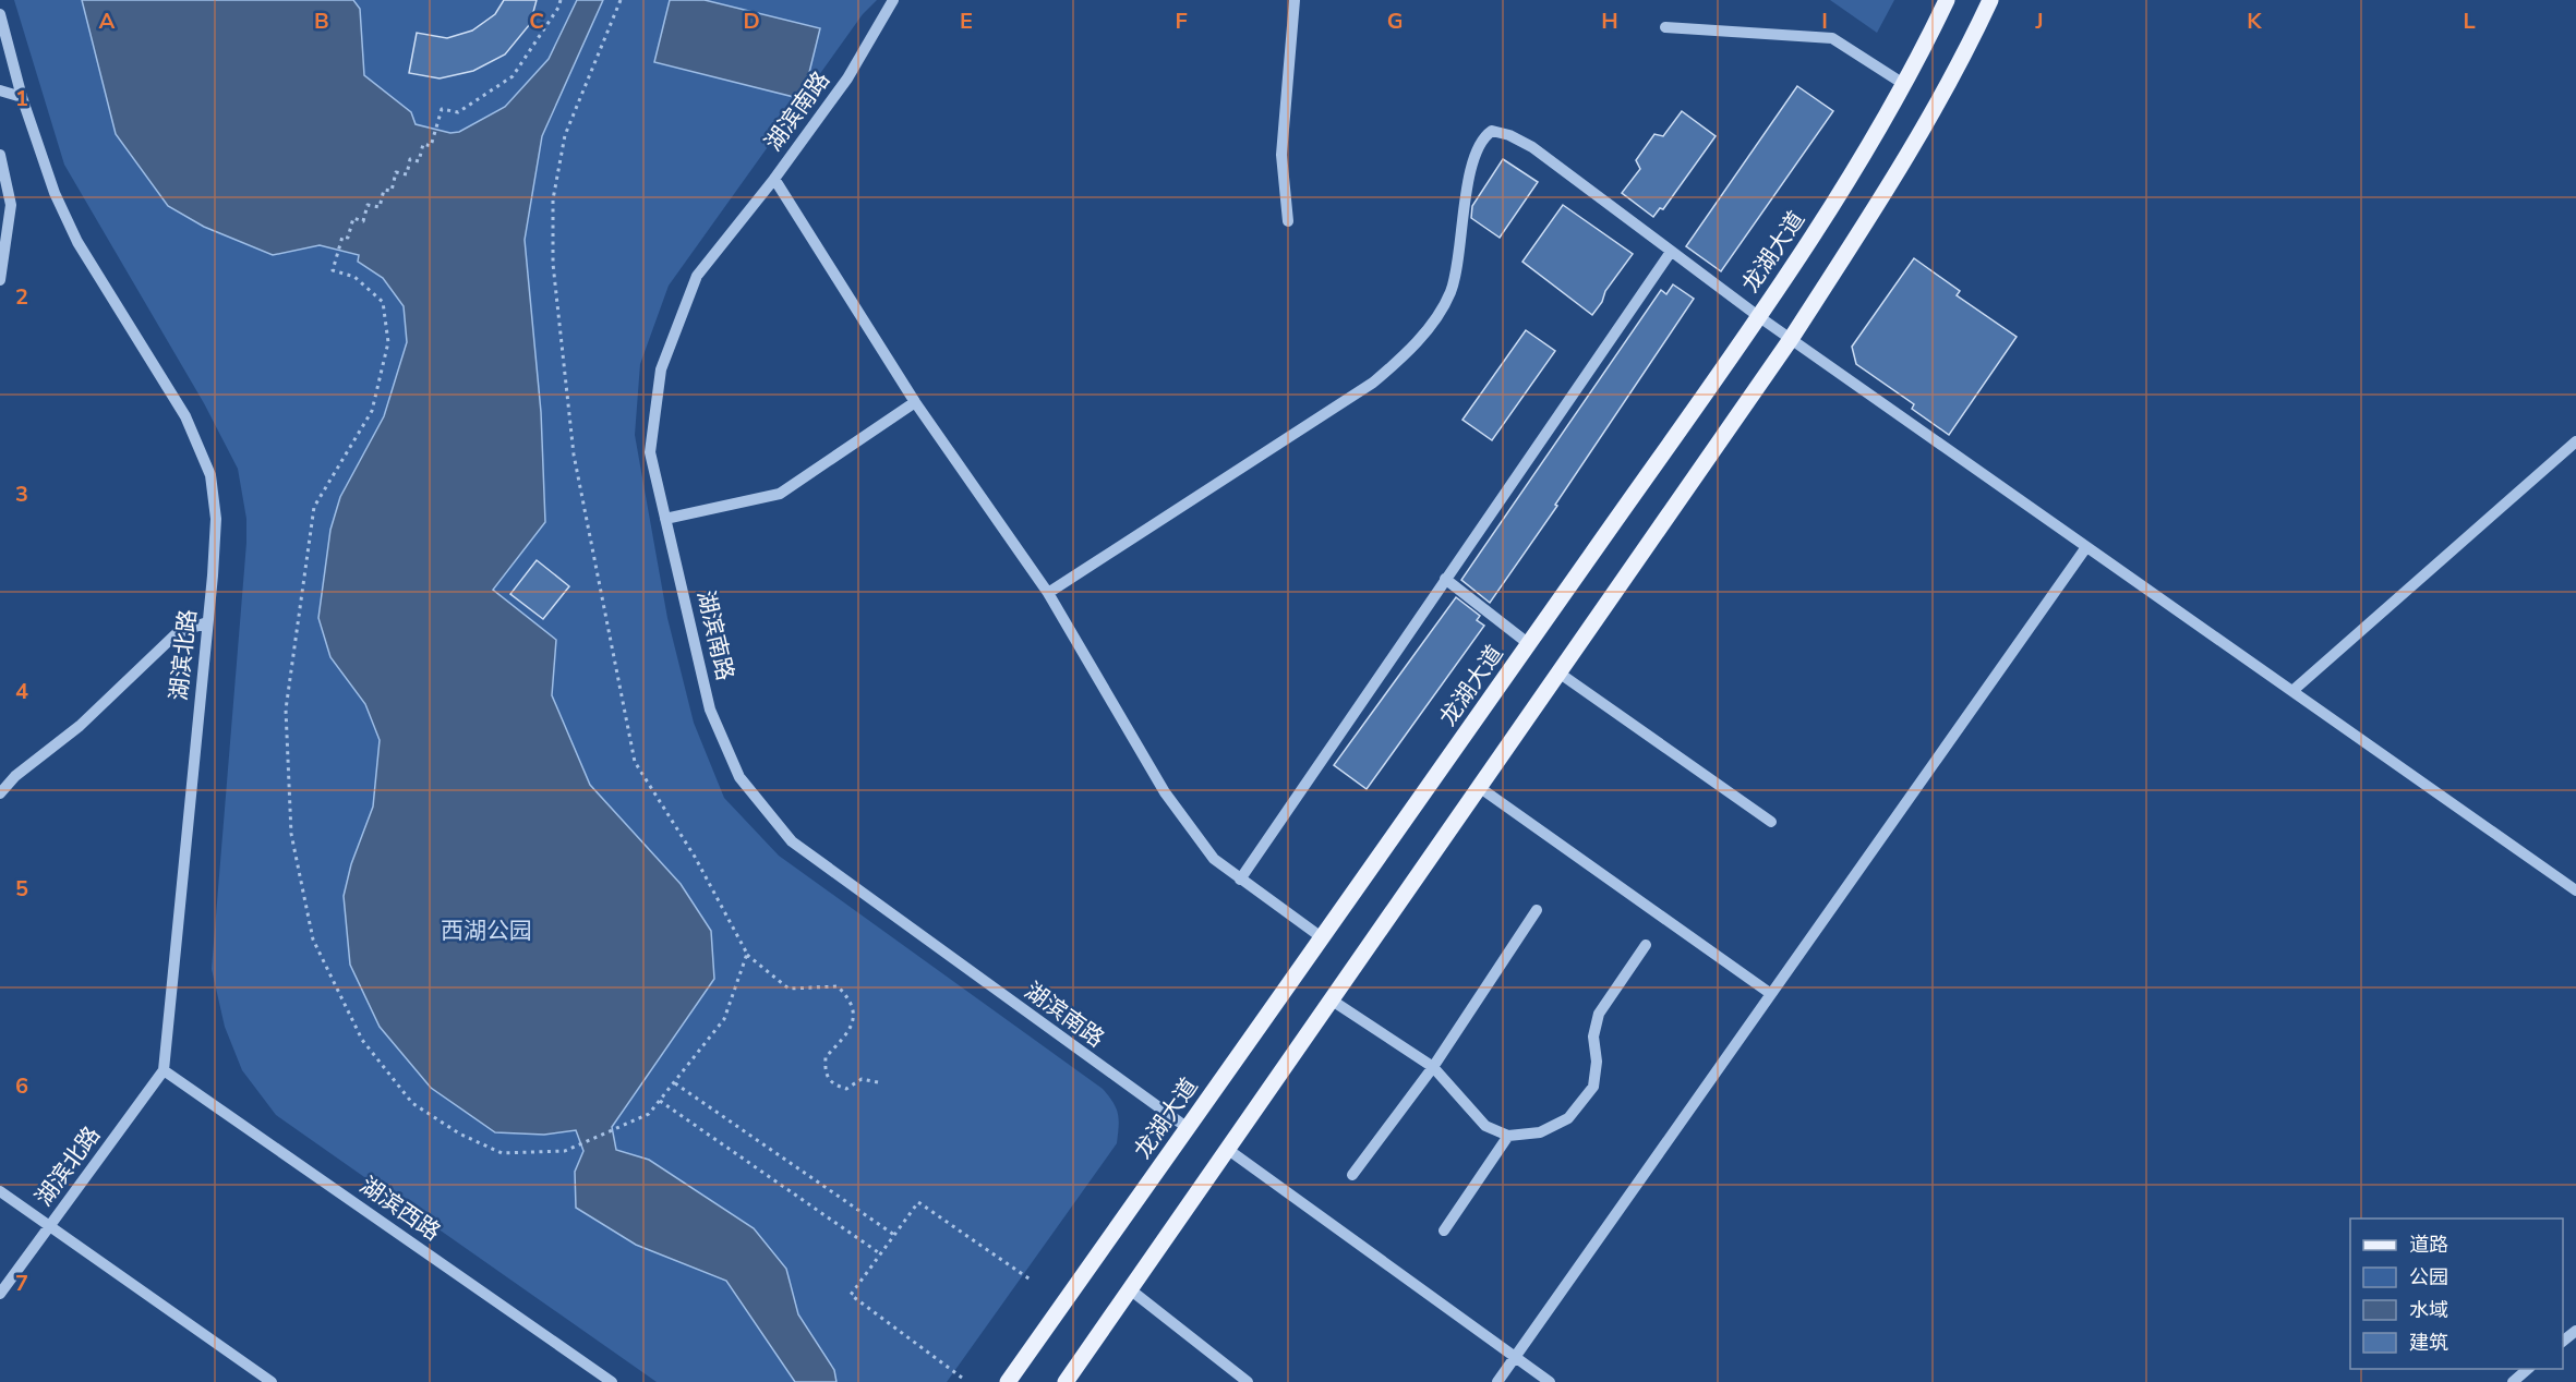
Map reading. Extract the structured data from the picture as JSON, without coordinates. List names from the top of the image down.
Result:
{
  "streets": {
    "main road": ["龙湖大道"],
    "street": ["湖滨南路", "湖滨北路", "湖滨西路"]
  },
  "crossings": [
    ["湖滨南路", "龙湖大道"],
    ["湖滨北路", "湖滨西路"]
  ],
  "parks": ["西湖公园"],
  "legend": [
    "道路",
    "公园",
    "水域",
    "建筑"
  ],
  "grid": {
    "columns": [
      "A",
      "B",
      "C",
      "D",
      "E",
      "F",
      "G",
      "H",
      "I",
      "J",
      "K",
      "L"
    ],
    "rows": [
      "1",
      "2",
      "3",
      "4",
      "5",
      "6",
      "7"
    ]
  }
}
